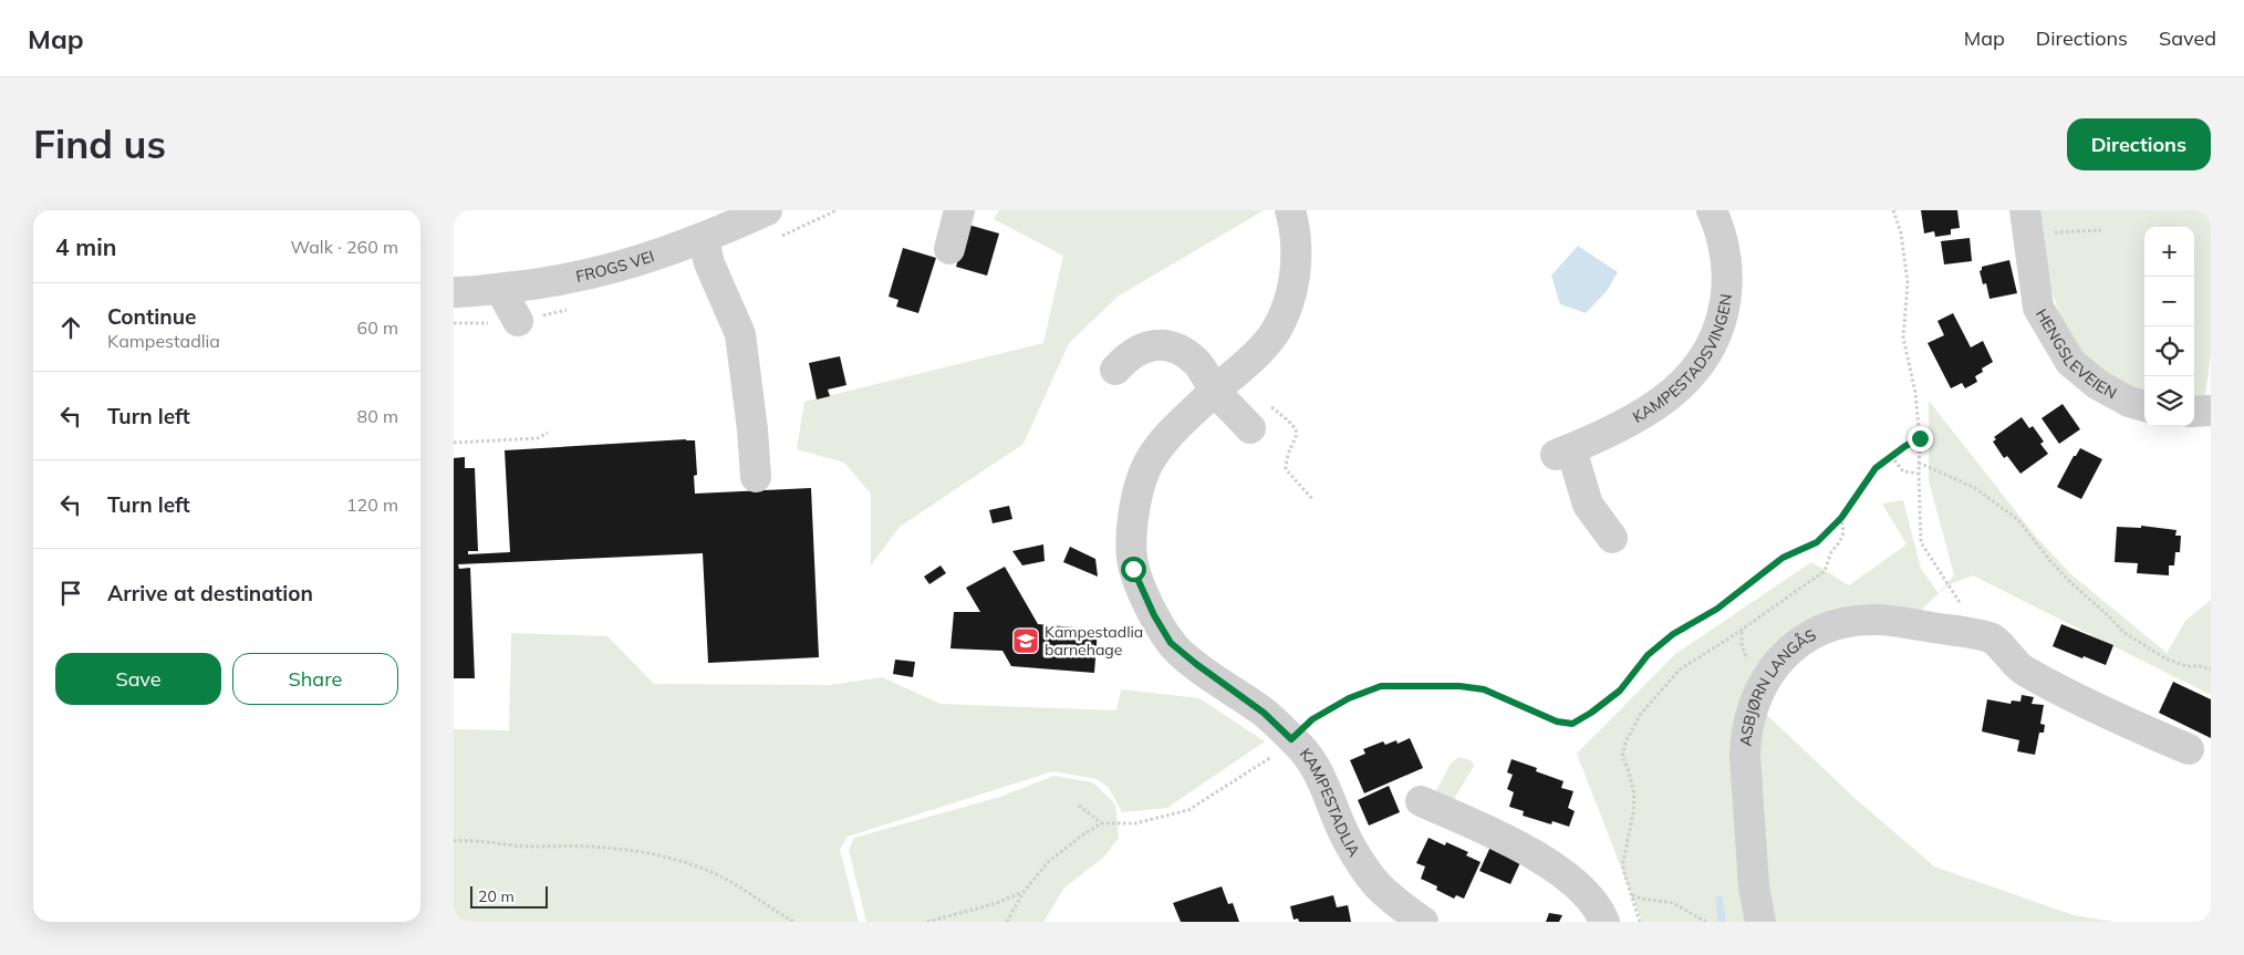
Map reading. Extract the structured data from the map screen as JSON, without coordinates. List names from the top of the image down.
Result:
{
  "streets": {
    "street": [
      "FROGS VEI",
      "HENGSLEVEIEN",
      "KAMPESTADSVINGEN",
      "ASBJØRN LANGÅS",
      "KAMPESTADLIA"
    ]
  },
  "places": {
    "school or university": ["Kampestadlia barnehage"]
  },
  "scale_bar": "20 m",
  "page": {
    "header": "Map",
    "nav": ["Map", "Directions", "Saved"],
    "buttons": [
      "Directions",
      ["Save", "Share"]
    ],
    "title": "Find us",
    "heading": ["4 min", "Walk · 260 m"],
    "map_buttons": ["+", "−"],
    "list": [
      ["Continue", "Kampestadlia", "60 m"],
      ["Turn left", "80 m"],
      ["Turn left", "120 m"],
      "Arrive at destination"
    ],
    "scale": "20 m"
  }
}
